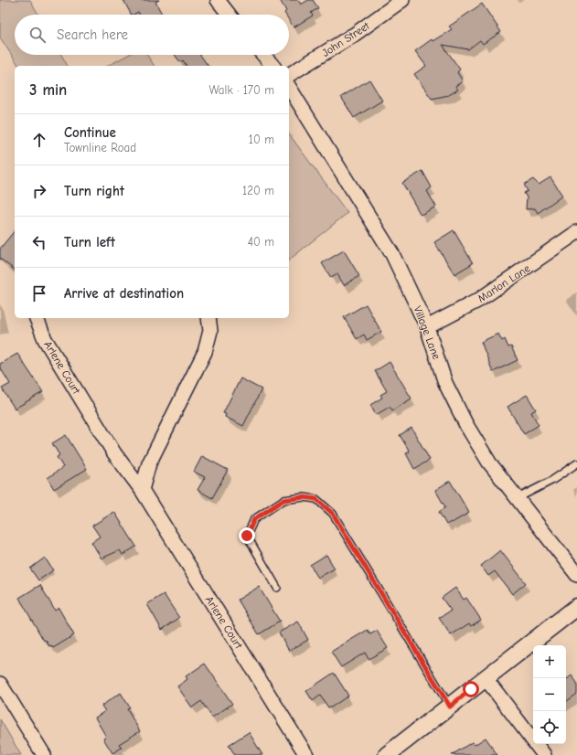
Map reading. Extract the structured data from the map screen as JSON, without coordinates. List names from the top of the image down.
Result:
{
  "streets": {
    "street": [
      "John Street",
      "Marlon Lane",
      "Village Lane",
      "Arlene Court"
    ]
  },
  "crossings": [
    ["Marlon Lane", "Village Lane"]
  ],
  "page": {
    "search": "Search here",
    "heading": ["3 min", "Walk · 170 m"],
    "list": [
      ["Continue", "Townline Road", "10 m"],
      ["Turn right", "120 m"],
      ["Turn left", "40 m"],
      "Arrive at destination"
    ],
    "map_buttons": ["+", "−"]
  }
}
